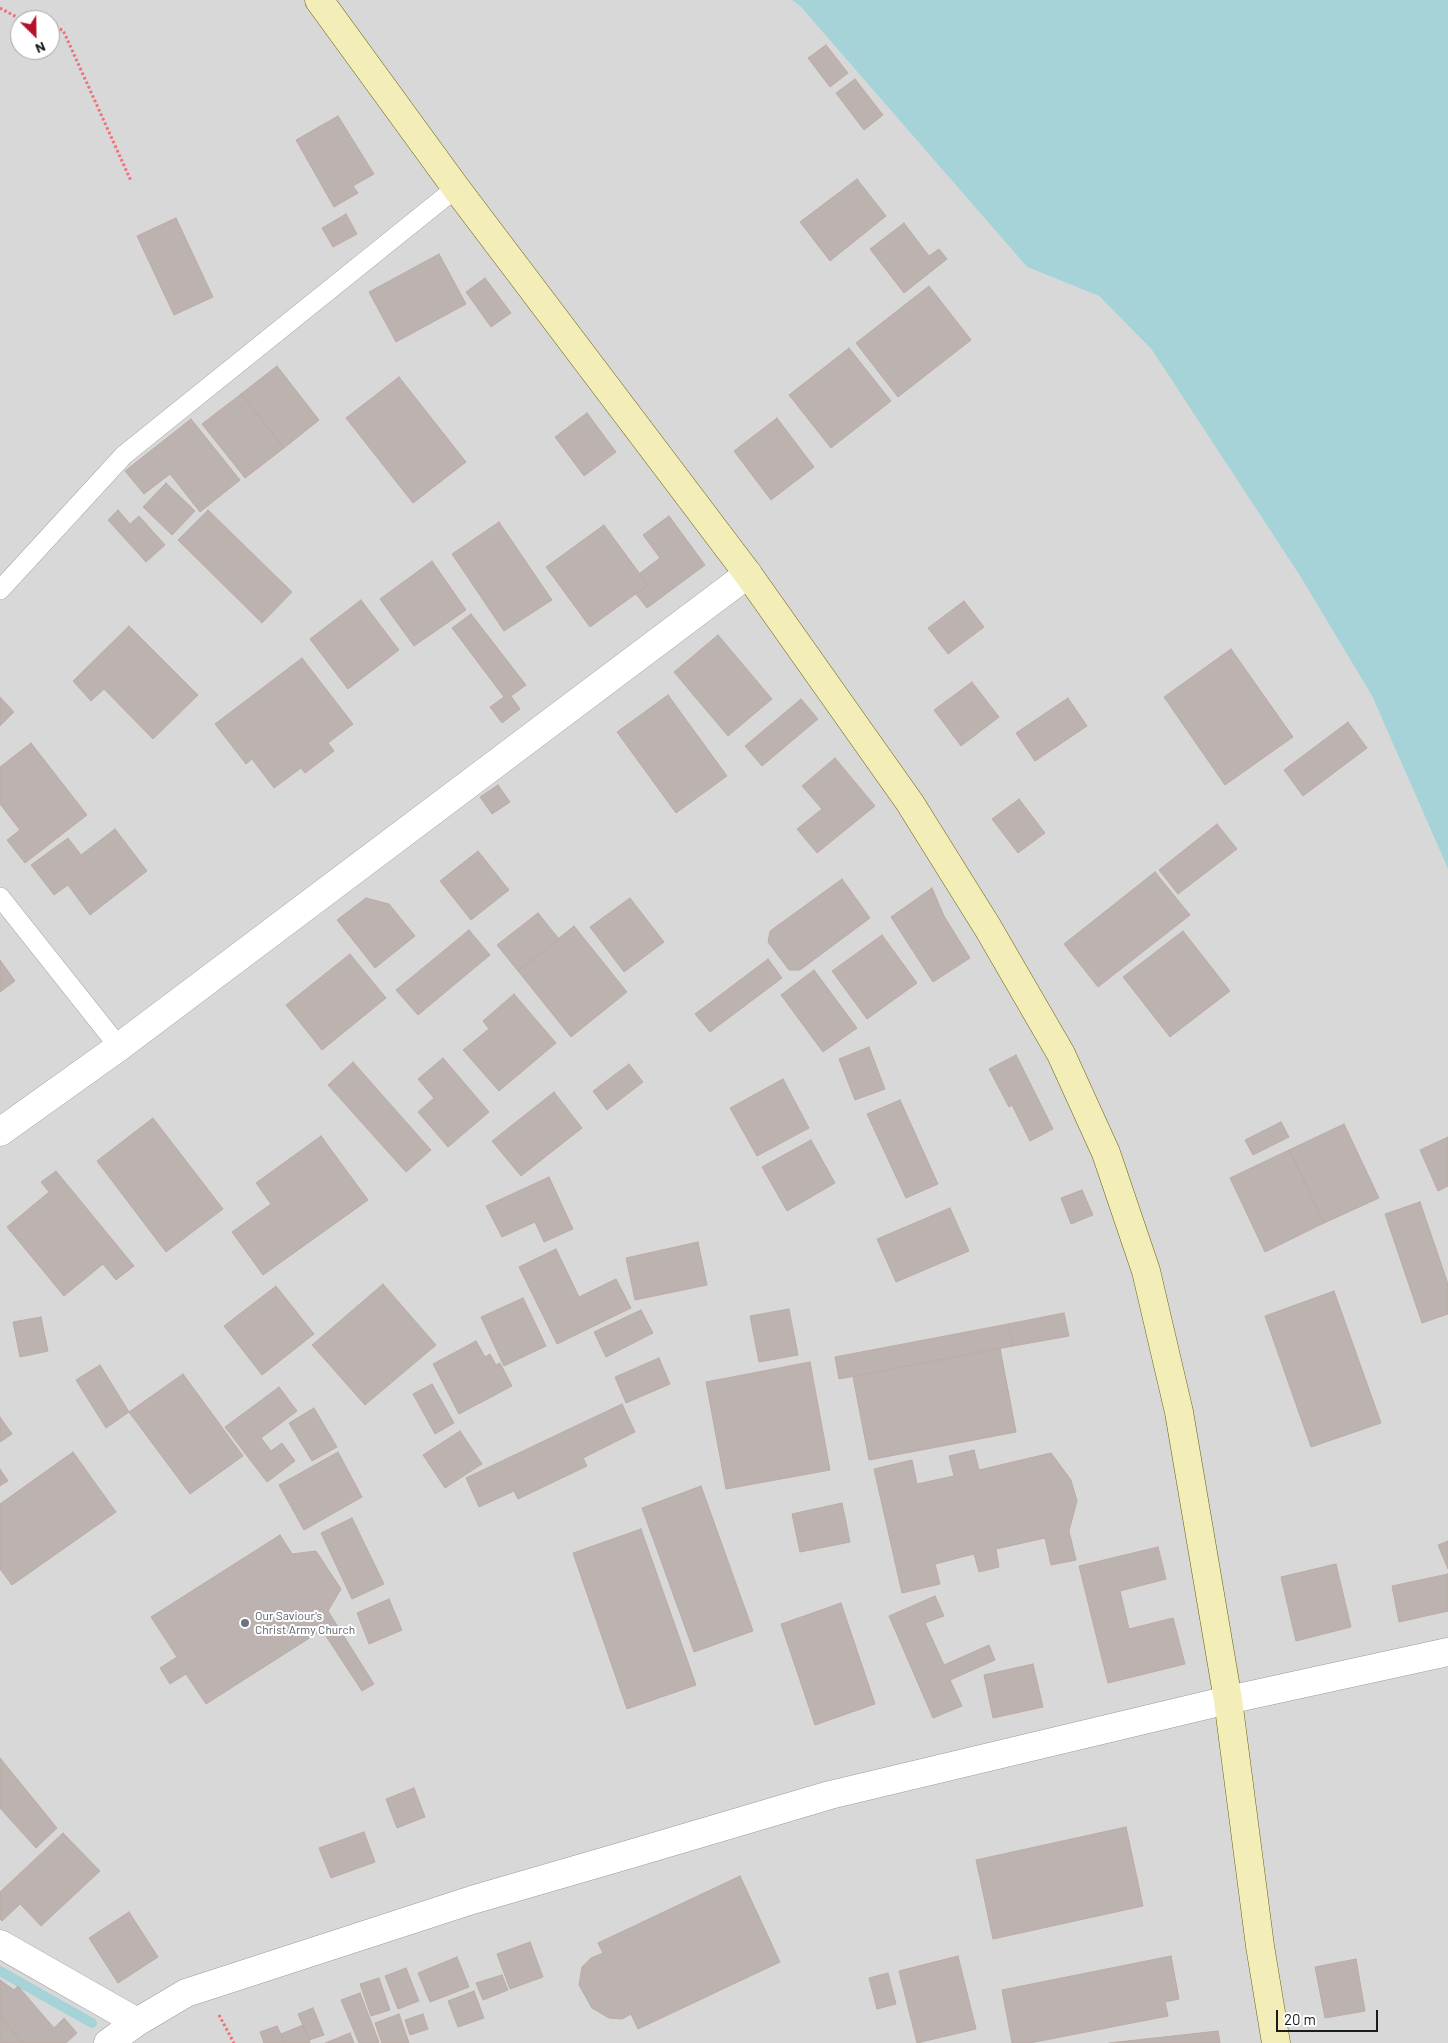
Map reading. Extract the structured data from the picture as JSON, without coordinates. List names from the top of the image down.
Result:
{
  "places": ["Our Saviour's Christ Army Church"],
  "scale_bar": "20 m",
  "north": "bottom right"
}
